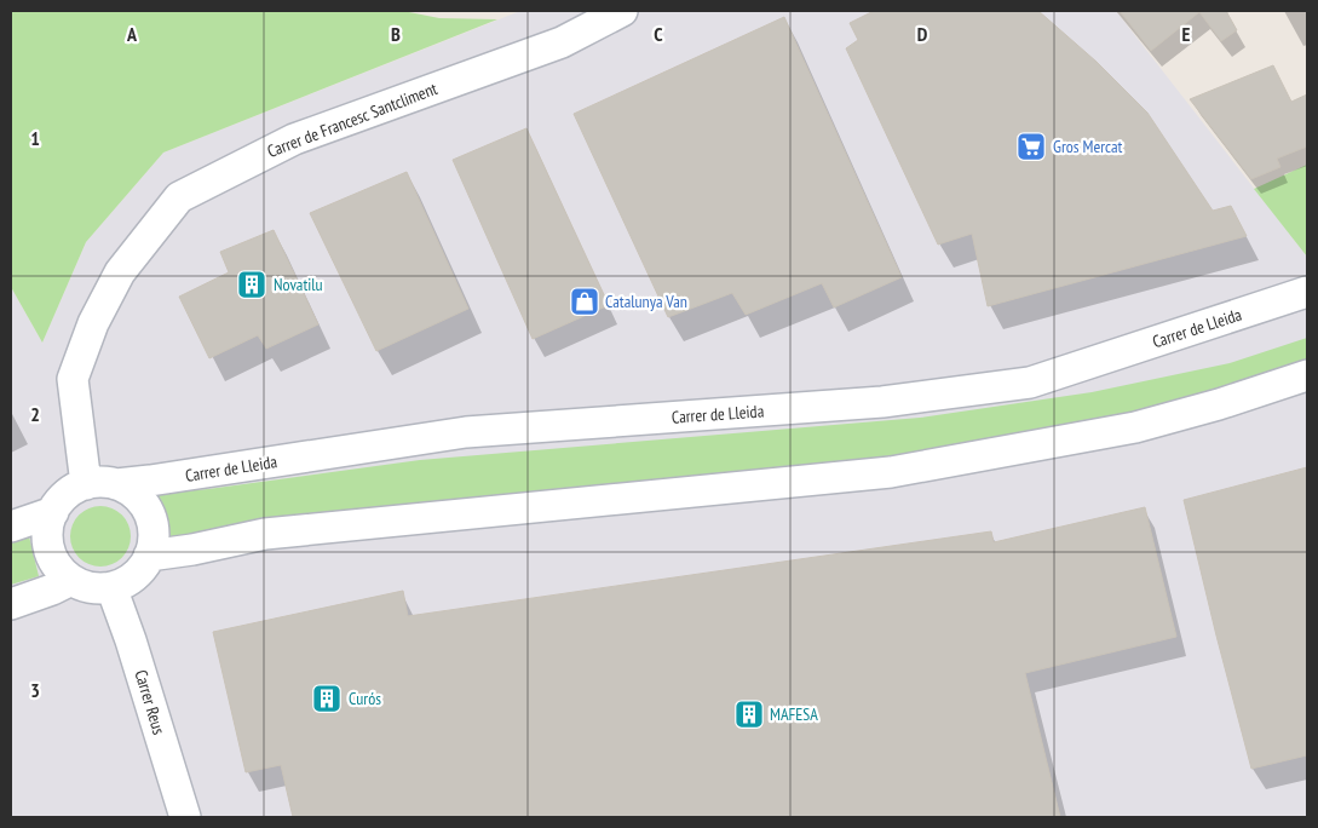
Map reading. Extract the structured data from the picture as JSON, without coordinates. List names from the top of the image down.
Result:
{
  "streets": {
    "street": ["Carrer de Francesc Santcliment", "Carrer de Lleida", "Carrer Reus"]
  },
  "crossings": [
    ["Carrer de Francesc Santcliment", "Carrer de Lleida"],
    ["Carrer de Francesc Santcliment", "Carrer Reus"],
    ["Carrer de Lleida", "Carrer Reus"]
  ],
  "places": {
    "supermarket": ["Gros Mercat"],
    "building": ["Novatilu", "Curós", "MAFESA"],
    "shop": ["Catalunya Van"]
  },
  "grid": {
    "columns": [
      "A",
      "B",
      "C",
      "D",
      "E"
    ],
    "rows": ["1", "2", "3"]
  }
}
